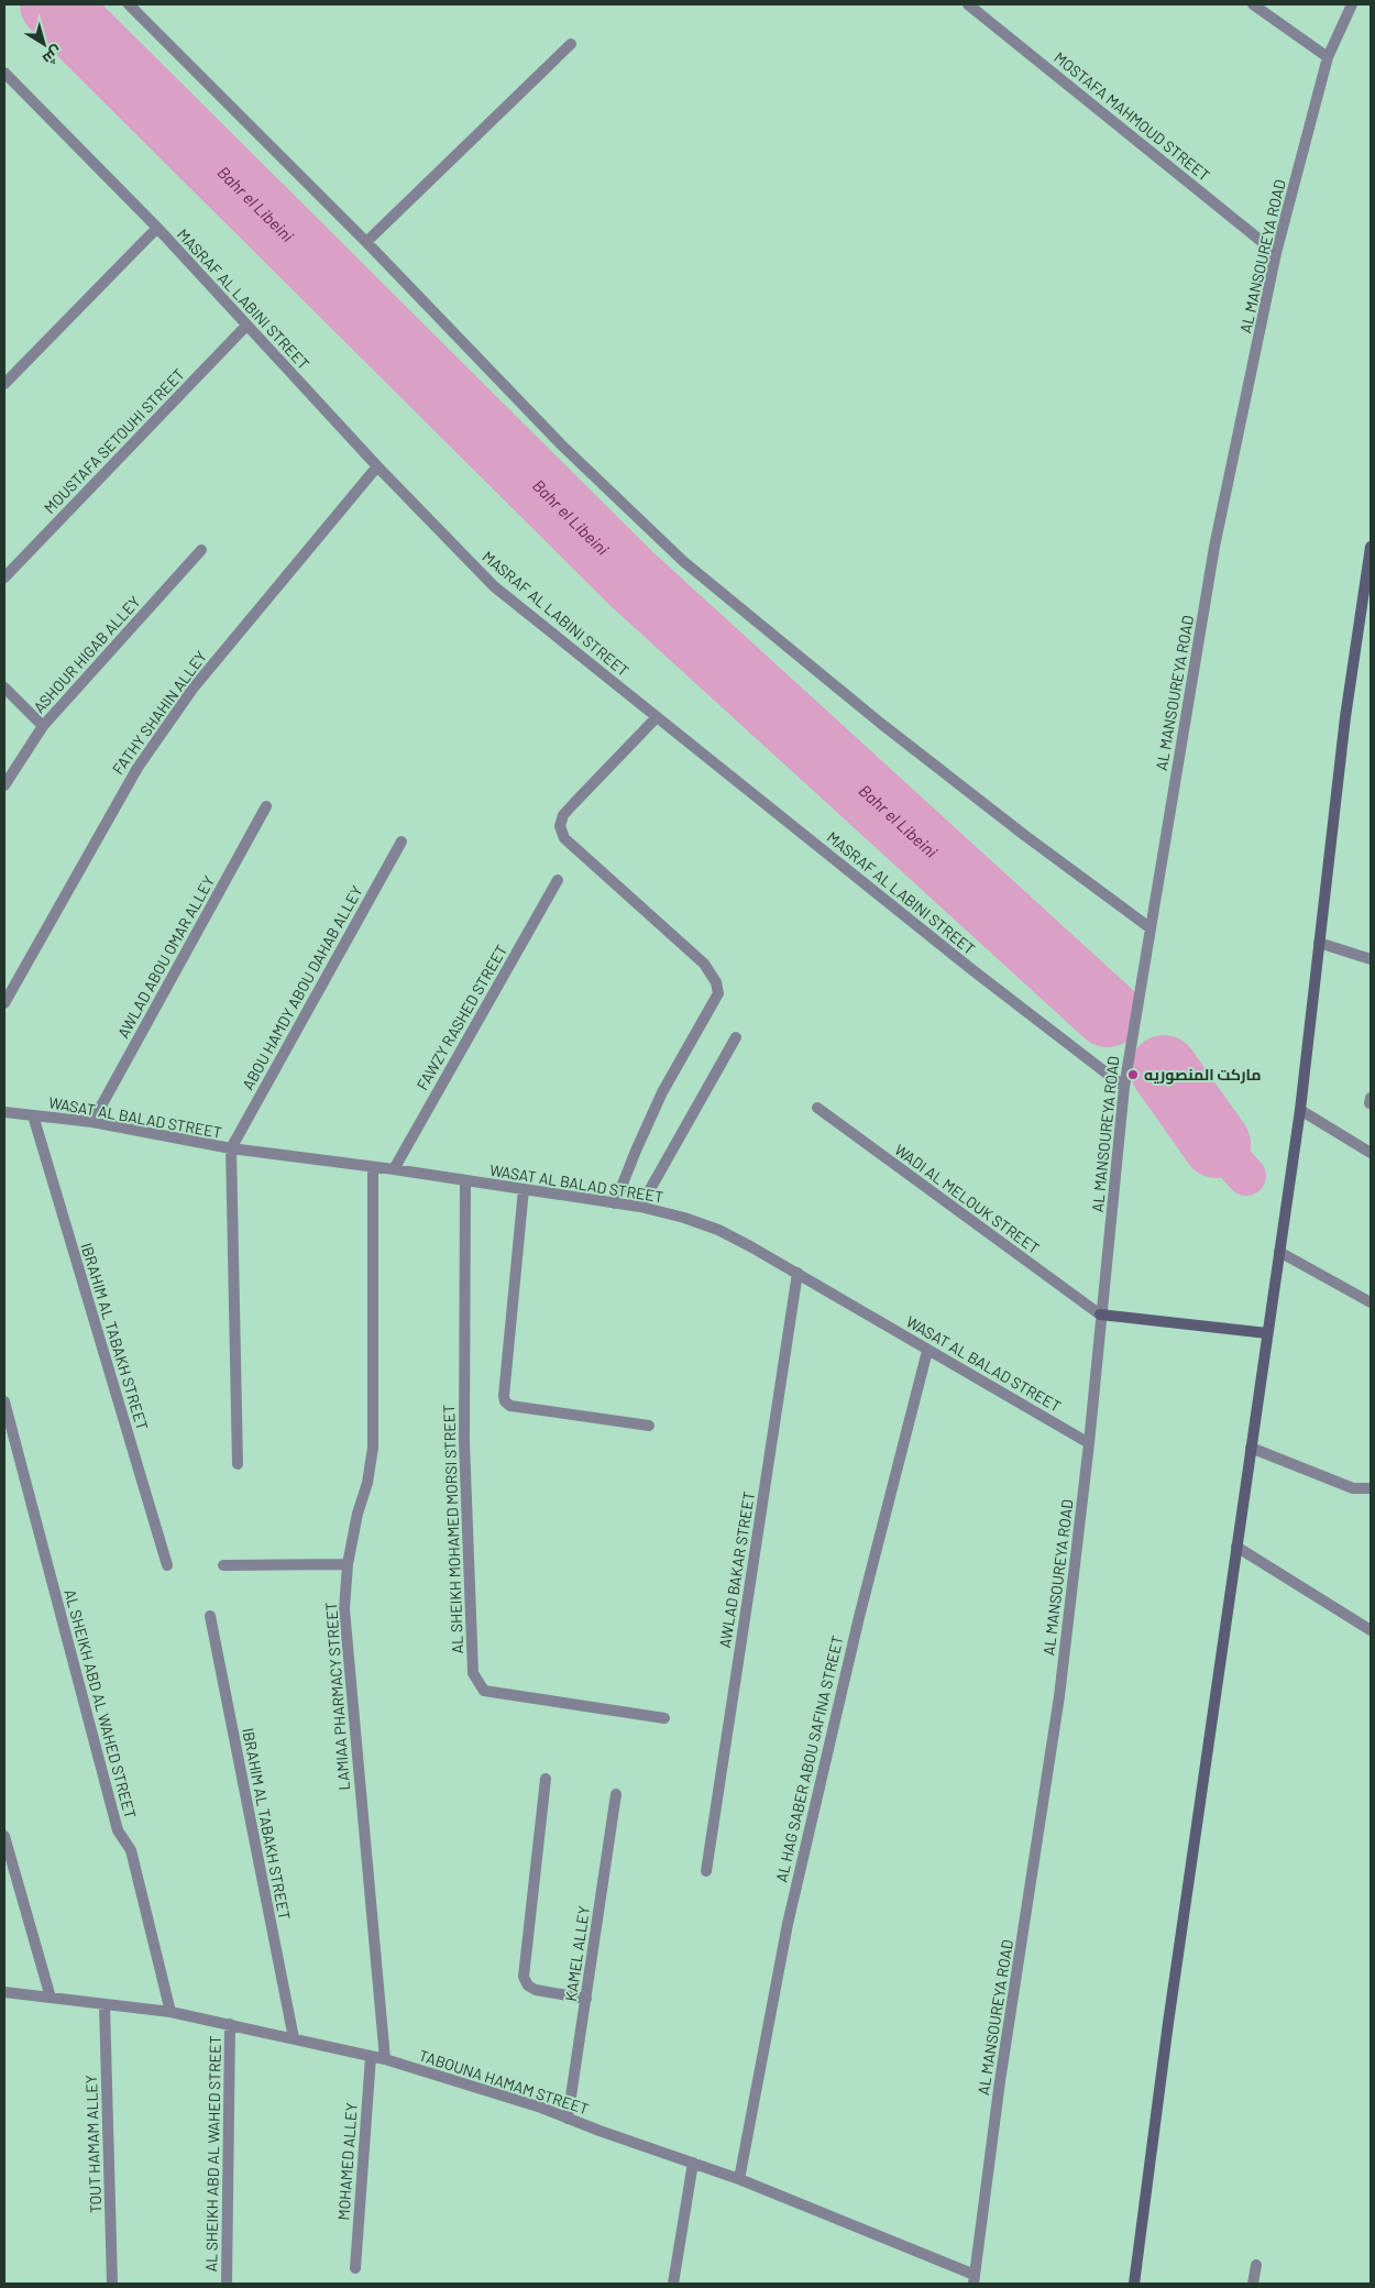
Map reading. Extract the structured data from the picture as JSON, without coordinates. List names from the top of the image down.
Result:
{
  "streets": {
    "street": [
      "MOSTAFA MAHMOUD STREET",
      "AL MANSOUREYA ROAD",
      "MASRAF AL LABINI STREET",
      "MOUSTAFA SETOUHI STREET",
      "ASHOUR HIGAB ALLEY",
      "FATHY SHAHIN ALLEY",
      "AWLAD ABOU OMAR ALLEY",
      "ABOU HAMDY ABOU DAHAB ALLEY",
      "FAWZY RASHED STREET",
      "WASAT AL BALAD STREET",
      "WADI AL MELOUK STREET",
      "IBRAHIM AL TABAKH STREET",
      "AL SHEIKH MOHAMED MORSI STREET",
      "AWLAD BAKAR STREET",
      "LAMIAA PHARMACY STREET",
      "AL SHEIKH ABD AL WAHED STREET",
      "AL HAG SABER ABOU SAFINA STREET",
      "KAMEL ALLEY",
      "TABOUNA HAMAM STREET",
      "TOUT HAMAM ALLEY",
      "MOHAMED ALLEY"
    ]
  },
  "crossings": [
    ["MOSTAFA MAHMOUD STREET", "AL MANSOUREYA ROAD"],
    ["AL MANSOUREYA ROAD", "MASRAF AL LABINI STREET"],
    ["AL MANSOUREYA ROAD", "WASAT AL BALAD STREET"],
    ["AL MANSOUREYA ROAD", "WADI AL MELOUK STREET"],
    ["AL MANSOUREYA ROAD", "TABOUNA HAMAM STREET"],
    ["MASRAF AL LABINI STREET", "MOUSTAFA SETOUHI STREET"],
    ["MASRAF AL LABINI STREET", "FATHY SHAHIN ALLEY"],
    ["AWLAD ABOU OMAR ALLEY", "WASAT AL BALAD STREET"],
    ["ABOU HAMDY ABOU DAHAB ALLEY", "WASAT AL BALAD STREET"],
    ["FAWZY RASHED STREET", "WASAT AL BALAD STREET"],
    ["WASAT AL BALAD STREET", "IBRAHIM AL TABAKH STREET"],
    ["WASAT AL BALAD STREET", "AL SHEIKH MOHAMED MORSI STREET"],
    ["WASAT AL BALAD STREET", "AWLAD BAKAR STREET"],
    ["WASAT AL BALAD STREET", "LAMIAA PHARMACY STREET"],
    ["WASAT AL BALAD STREET", "AL HAG SABER ABOU SAFINA STREET"],
    ["IBRAHIM AL TABAKH STREET", "TABOUNA HAMAM STREET"],
    ["LAMIAA PHARMACY STREET", "TABOUNA HAMAM STREET"],
    ["AL SHEIKH ABD AL WAHED STREET", "TABOUNA HAMAM STREET"],
    ["AL HAG SABER ABOU SAFINA STREET", "TABOUNA HAMAM STREET"],
    ["KAMEL ALLEY", "TABOUNA HAMAM STREET"],
    ["TABOUNA HAMAM STREET", "TOUT HAMAM ALLEY"],
    ["TABOUNA HAMAM STREET", "MOHAMED ALLEY"]
  ],
  "water": ["Bahr el Libeini"],
  "places": ["ماركت المنصوريه"],
  "north": "bottom right"
}
